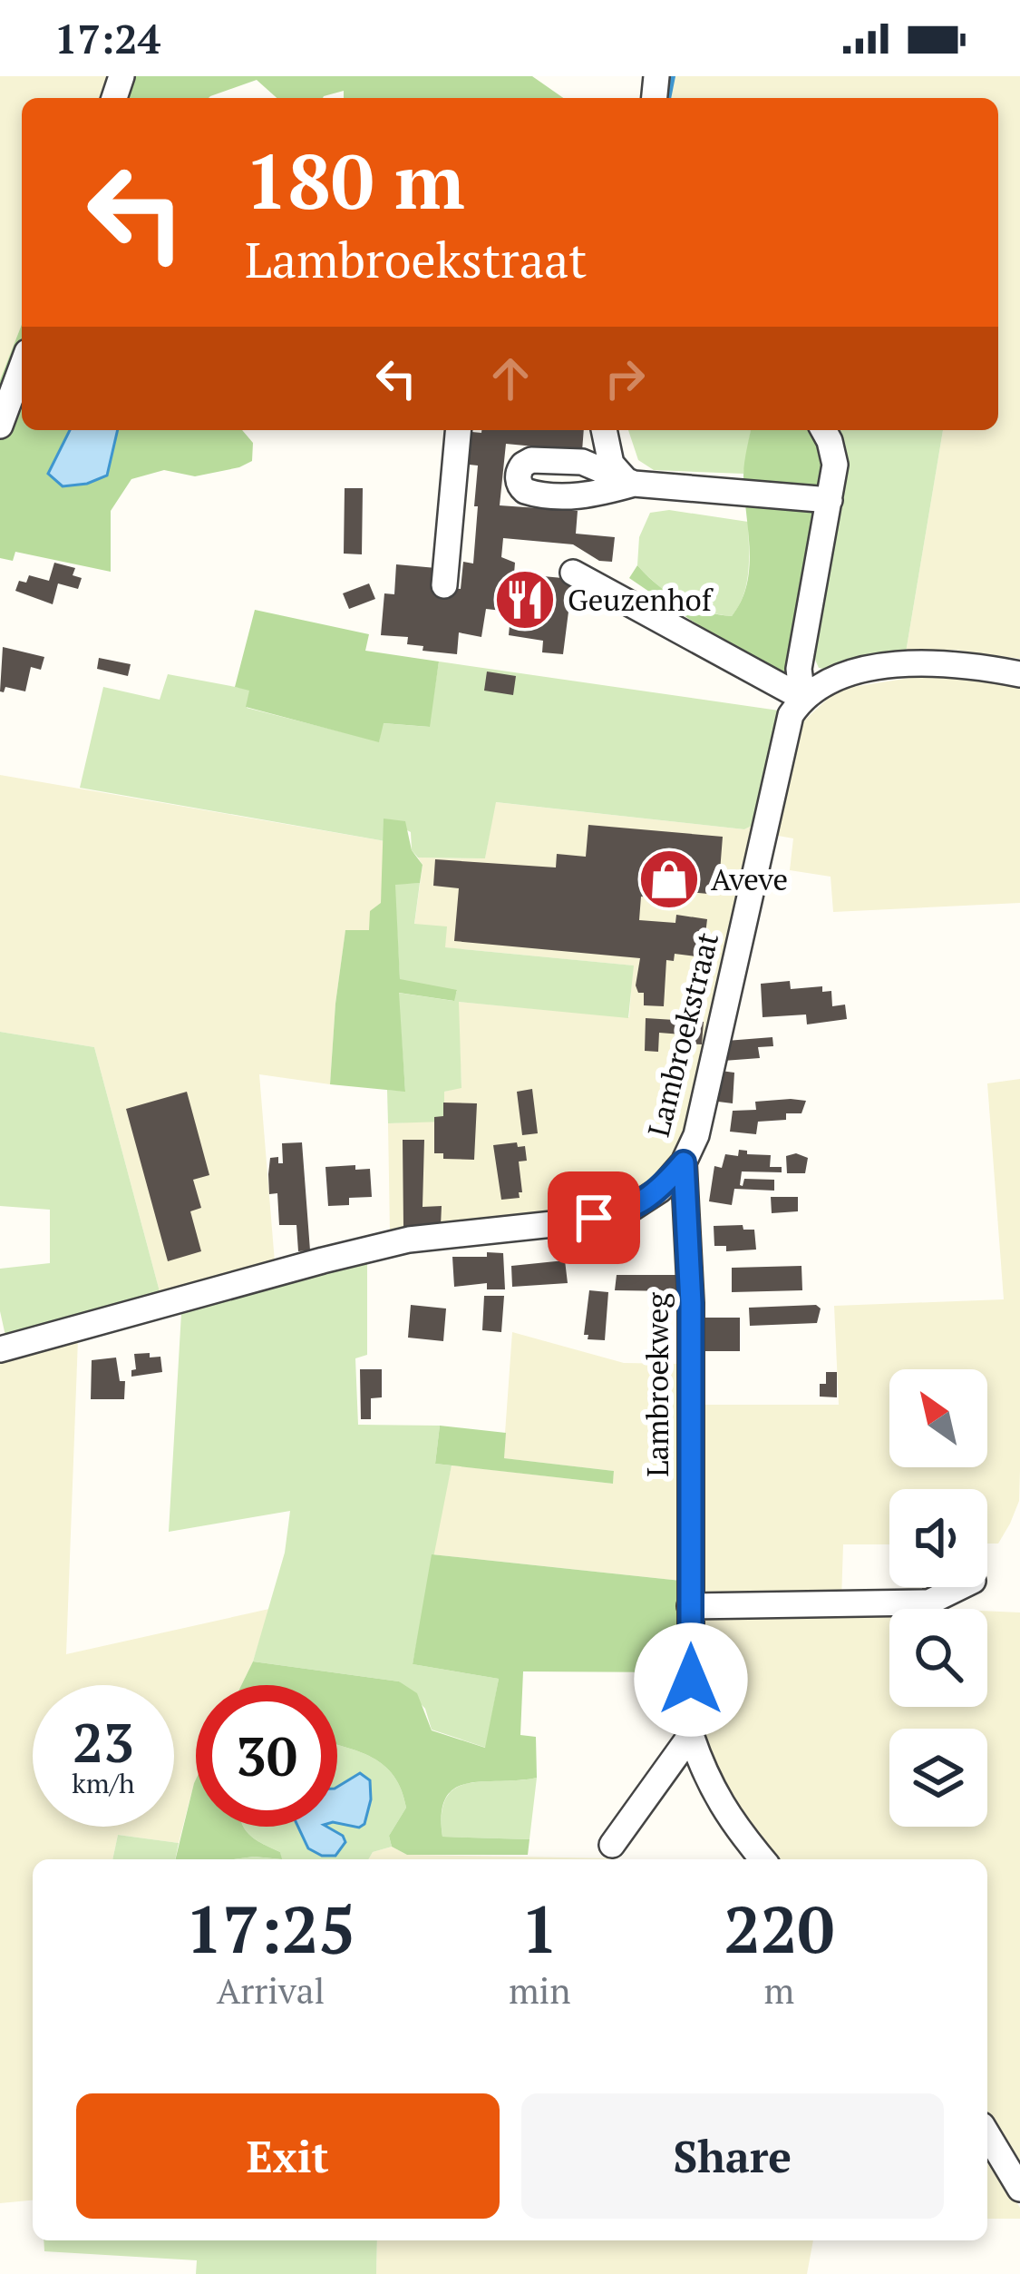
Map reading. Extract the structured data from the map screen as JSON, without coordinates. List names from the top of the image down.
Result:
{
  "streets": {
    "street": ["Lambroekstraat", "Lambroekweg"]
  },
  "crossings": [
    ["Lambroekstraat", "Lambroekweg"]
  ],
  "places": {
    "restaurant": ["Geuzenhof"],
    "shop": ["Aveve"]
  },
  "north": "top left",
  "page": {
    "status": "17:24",
    "turn": ["180 m", "Lambroekstraat"],
    "speed": "23 km/h",
    "limit": "30",
    "eta": [
      "17:25",
      "Arrival",
      "1",
      "min",
      "220",
      "m"
    ],
    "buttons": ["Exit", "Share"]
  }
}
